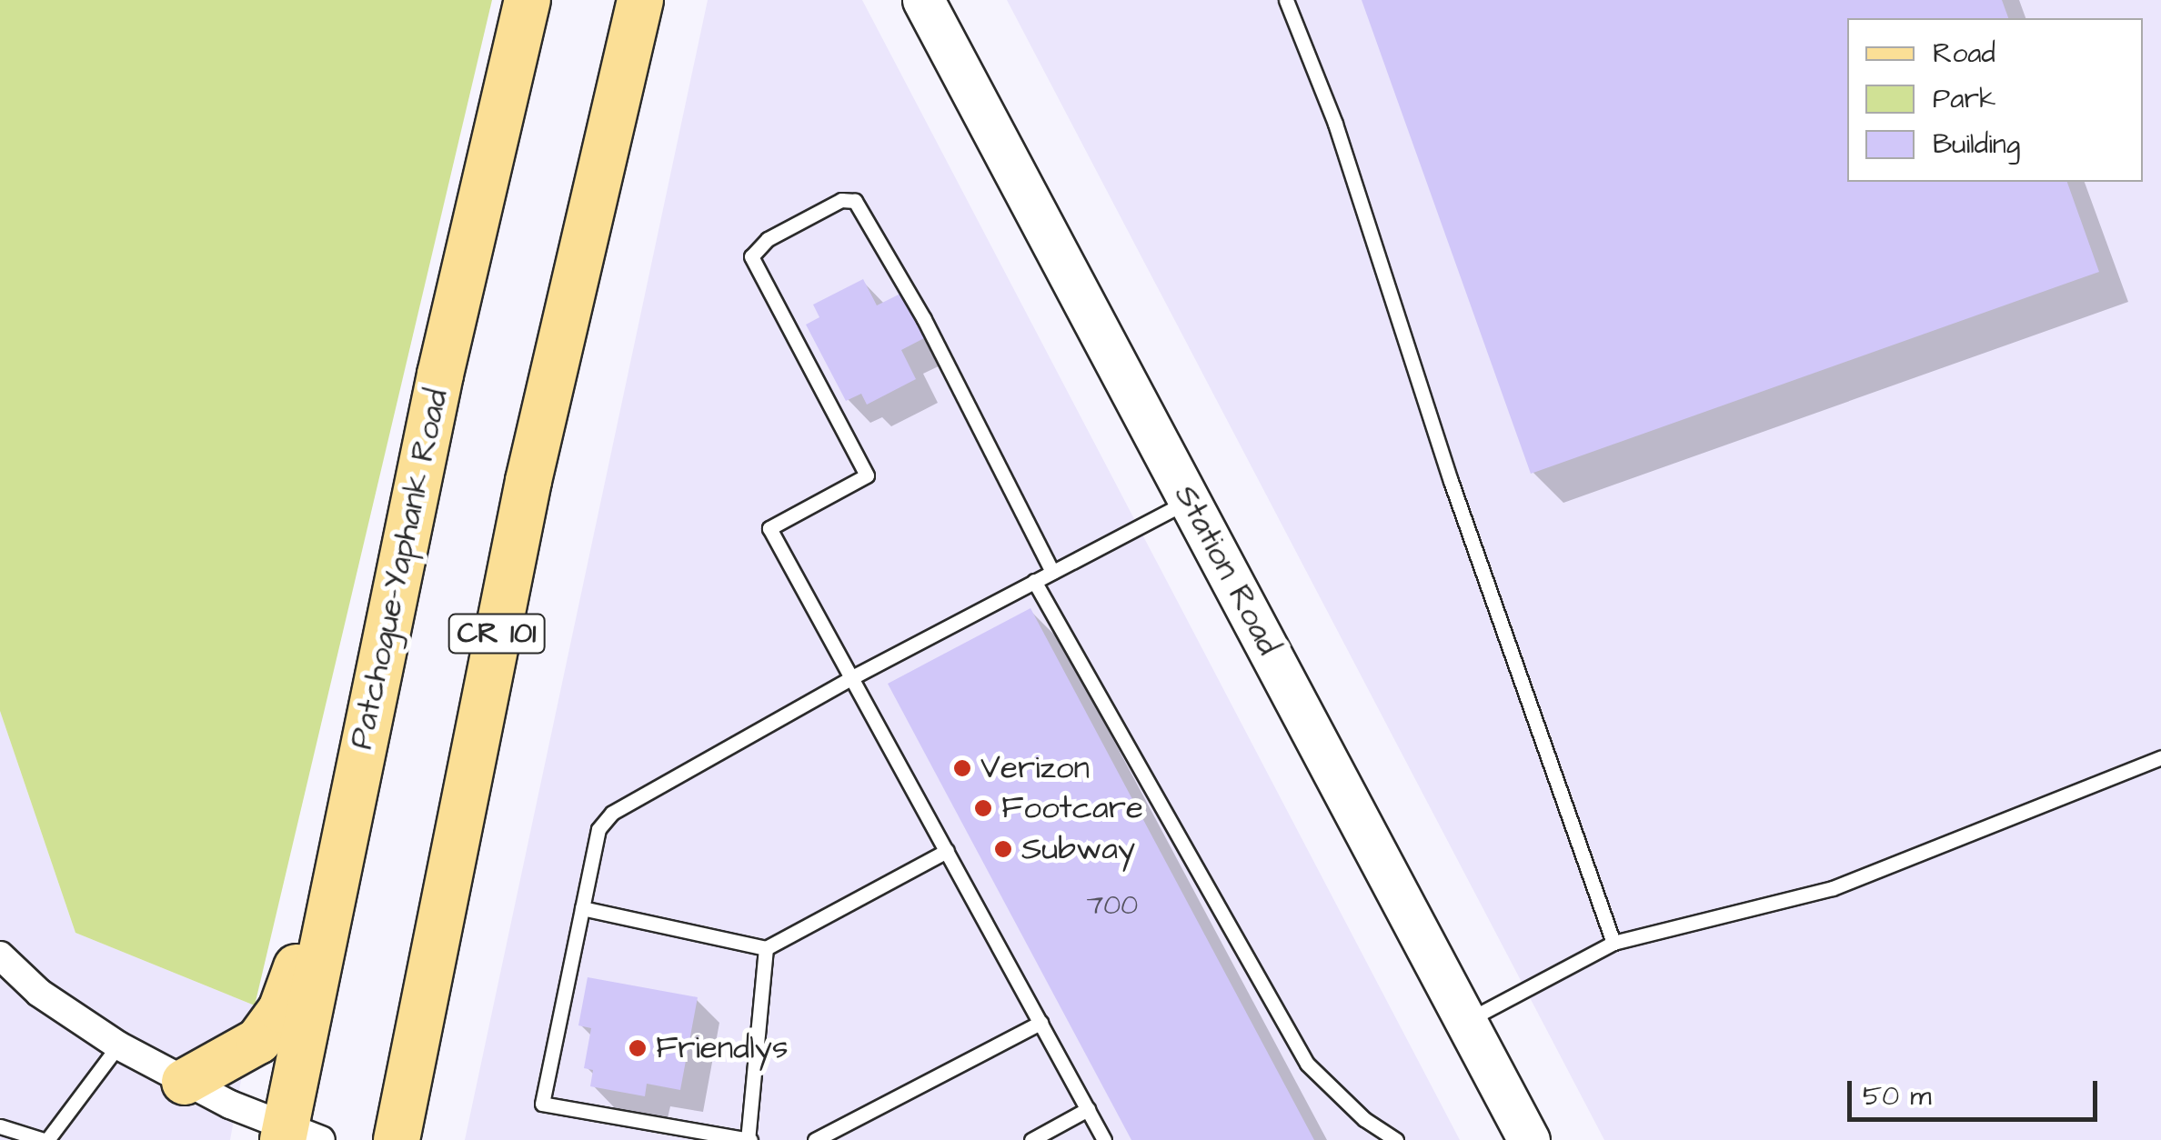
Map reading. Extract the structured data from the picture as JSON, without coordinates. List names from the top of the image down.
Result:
{
  "streets": {
    "main road": ["Patchogue-Yaphank Road", "Station Road", "CR 101"]
  },
  "places": [
    "Verizon",
    "Footcare",
    "Subway",
    "Friendlys"
  ],
  "house_numbers": ["700"],
  "legend": ["Road", "Park", "Building"],
  "scale_bar": "50 m"
}
